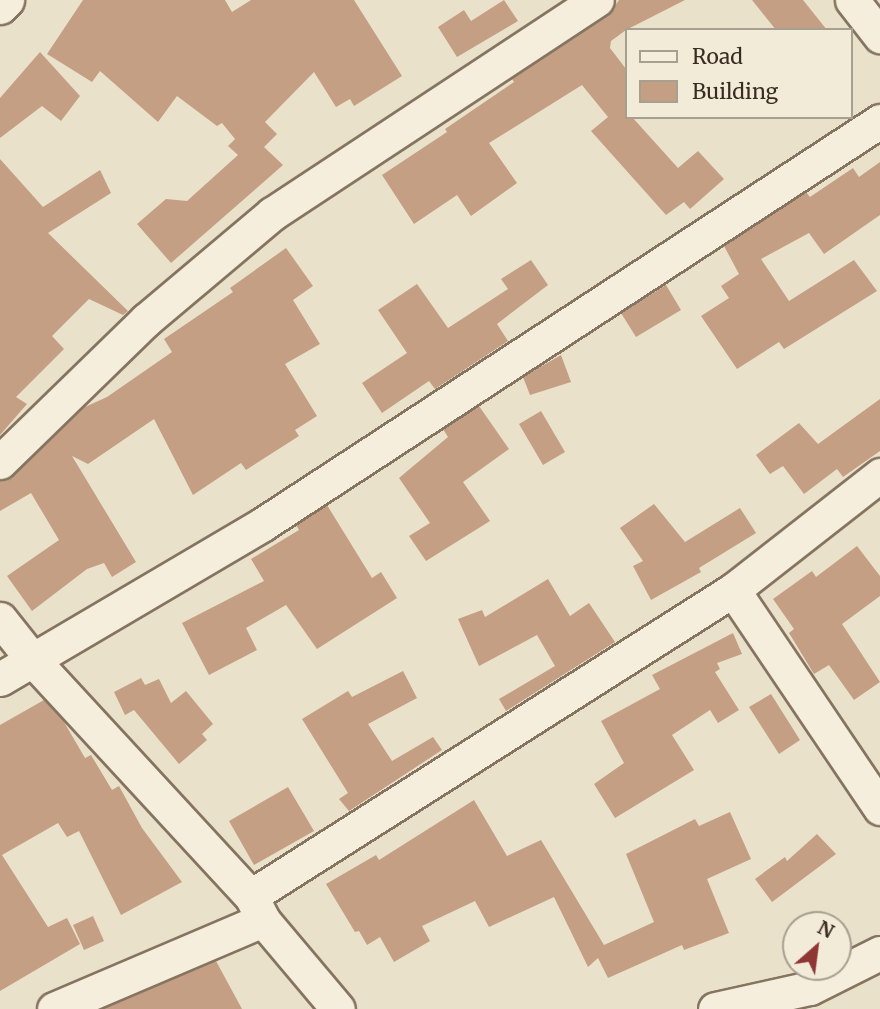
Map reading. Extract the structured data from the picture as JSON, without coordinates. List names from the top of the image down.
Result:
{
  "legend": ["Road", "Building"],
  "north": "top right"
}
